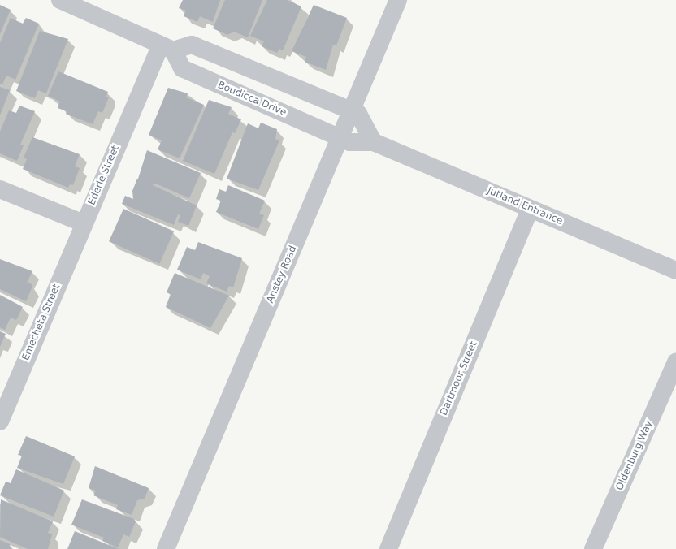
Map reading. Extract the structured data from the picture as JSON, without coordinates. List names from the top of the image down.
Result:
{
  "streets": {
    "street": [
      "Boudicca Drive",
      "Ederle Street",
      "Jutland Entrance",
      "Anstey Road",
      "Emecheta Street",
      "Dartmoor Street",
      "Oldenburg Way"
    ]
  },
  "crossings": [
    ["Boudicca Drive", "Ederle Street"],
    ["Boudicca Drive", "Jutland Entrance"],
    ["Boudicca Drive", "Anstey Road"],
    ["Ederle Street", "Emecheta Street"],
    ["Jutland Entrance", "Anstey Road"],
    ["Jutland Entrance", "Dartmoor Street"]
  ]
}
